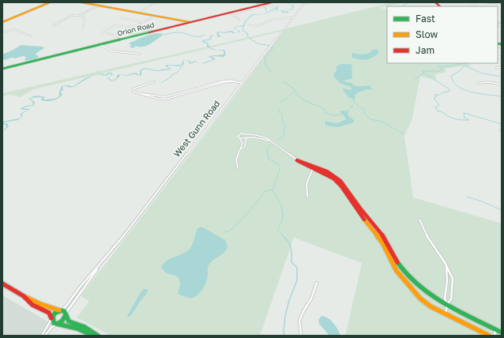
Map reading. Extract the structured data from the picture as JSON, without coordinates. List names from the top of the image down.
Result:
{
  "streets": {
    "street": ["Orion Road", "West Gunn Road"]
  },
  "legend": ["Fast", "Slow", "Jam"]
}
